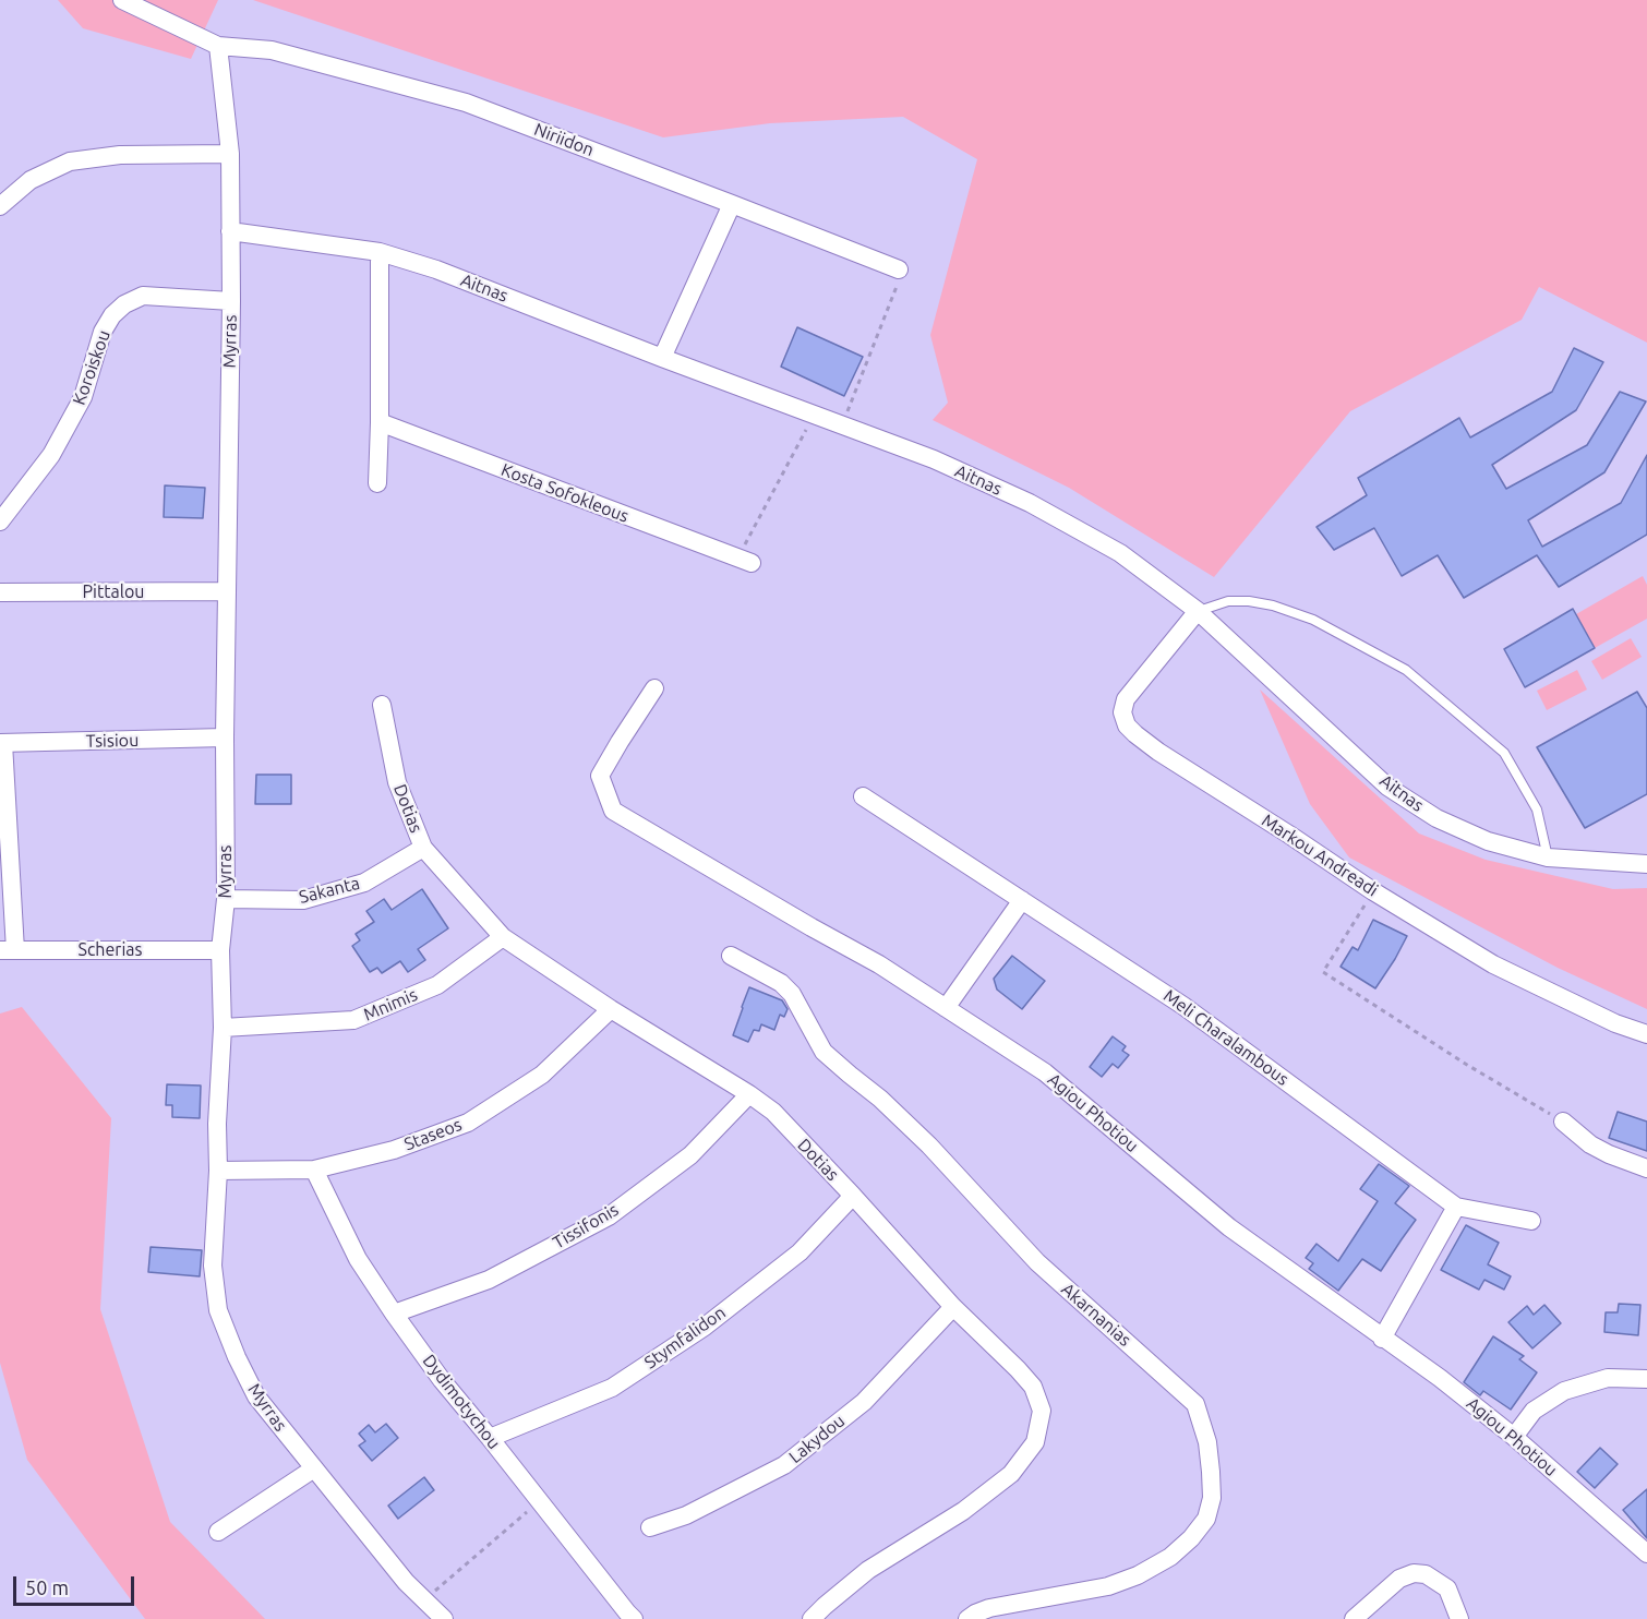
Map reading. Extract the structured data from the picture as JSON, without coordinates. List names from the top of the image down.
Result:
{
  "streets": {
    "street": [
      "Niriidon",
      "Aitnas",
      "Myrras",
      "Koroiskou",
      "Kosta Sofokleous",
      "Pittalou",
      "Tsisiou",
      "Dotias",
      "Markou Andreadi",
      "Sakanta",
      "Scherias",
      "Mnimis",
      "Meli Charalambous",
      "Agiou Photiou",
      "Staseos",
      "Tissifonis",
      "Akarnanias",
      "Stymfalidon",
      "Dydimotychou",
      "Lakydou"
    ]
  },
  "crossings": [
    ["Niriidon", "Myrras"],
    ["Aitnas", "Myrras"],
    ["Aitnas", "Markou Andreadi"],
    ["Myrras", "Koroiskou"],
    ["Myrras", "Pittalou"],
    ["Myrras", "Tsisiou"],
    ["Myrras", "Sakanta"],
    ["Myrras", "Scherias"],
    ["Myrras", "Mnimis"],
    ["Myrras", "Staseos"],
    ["Dotias", "Sakanta"],
    ["Dotias", "Mnimis"],
    ["Dotias", "Staseos"],
    ["Dotias", "Tissifonis"],
    ["Dotias", "Stymfalidon"],
    ["Dotias", "Lakydou"],
    ["Staseos", "Dydimotychou"],
    ["Tissifonis", "Dydimotychou"],
    ["Stymfalidon", "Dydimotychou"]
  ],
  "scale_bar": "50 m"
}
